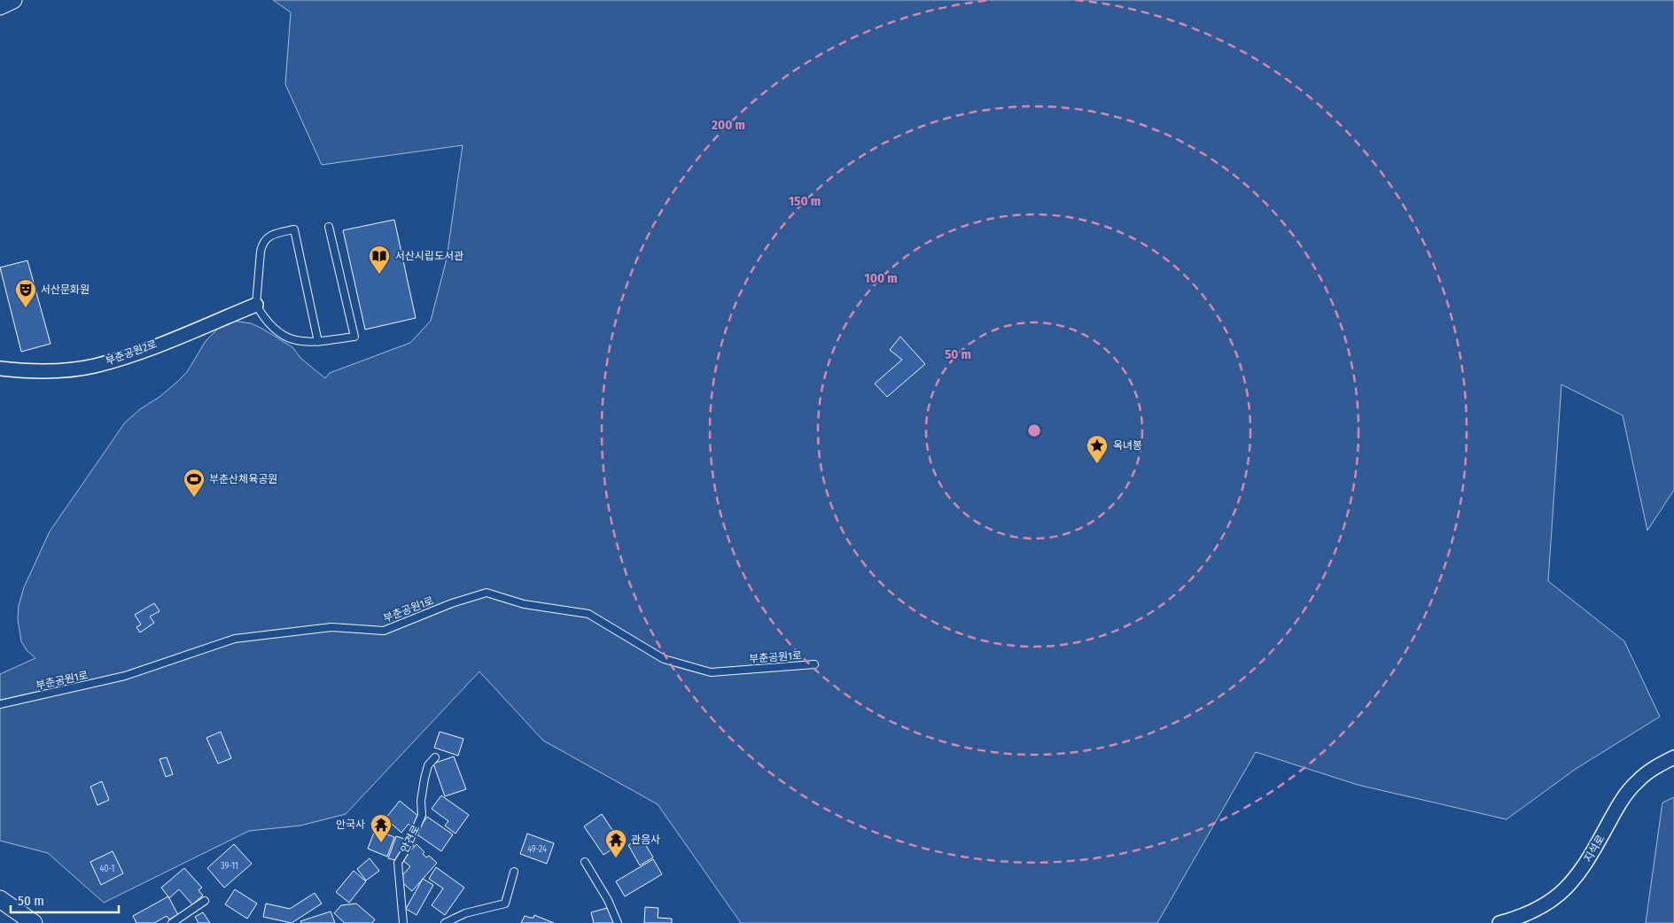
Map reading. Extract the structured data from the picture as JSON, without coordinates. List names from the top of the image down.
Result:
{
  "streets": {
    "street": ["부춘공원2로", "지석로"],
    "lane": ["부춘공원1로", "안견로"]
  },
  "places": {
    "library": ["서산시립도서관"],
    "theatre": ["서산문화원"],
    "place": ["옥녀봉"],
    "sports": ["부춘산체육공원"],
    "temple": ["안국사", "관음사"]
  },
  "house_numbers": ["49-24", "39-11", "40-1"],
  "scale_bar": "50 m",
  "rings": [
    "200 m",
    "150 m",
    "100 m",
    "50 m"
  ]
}
